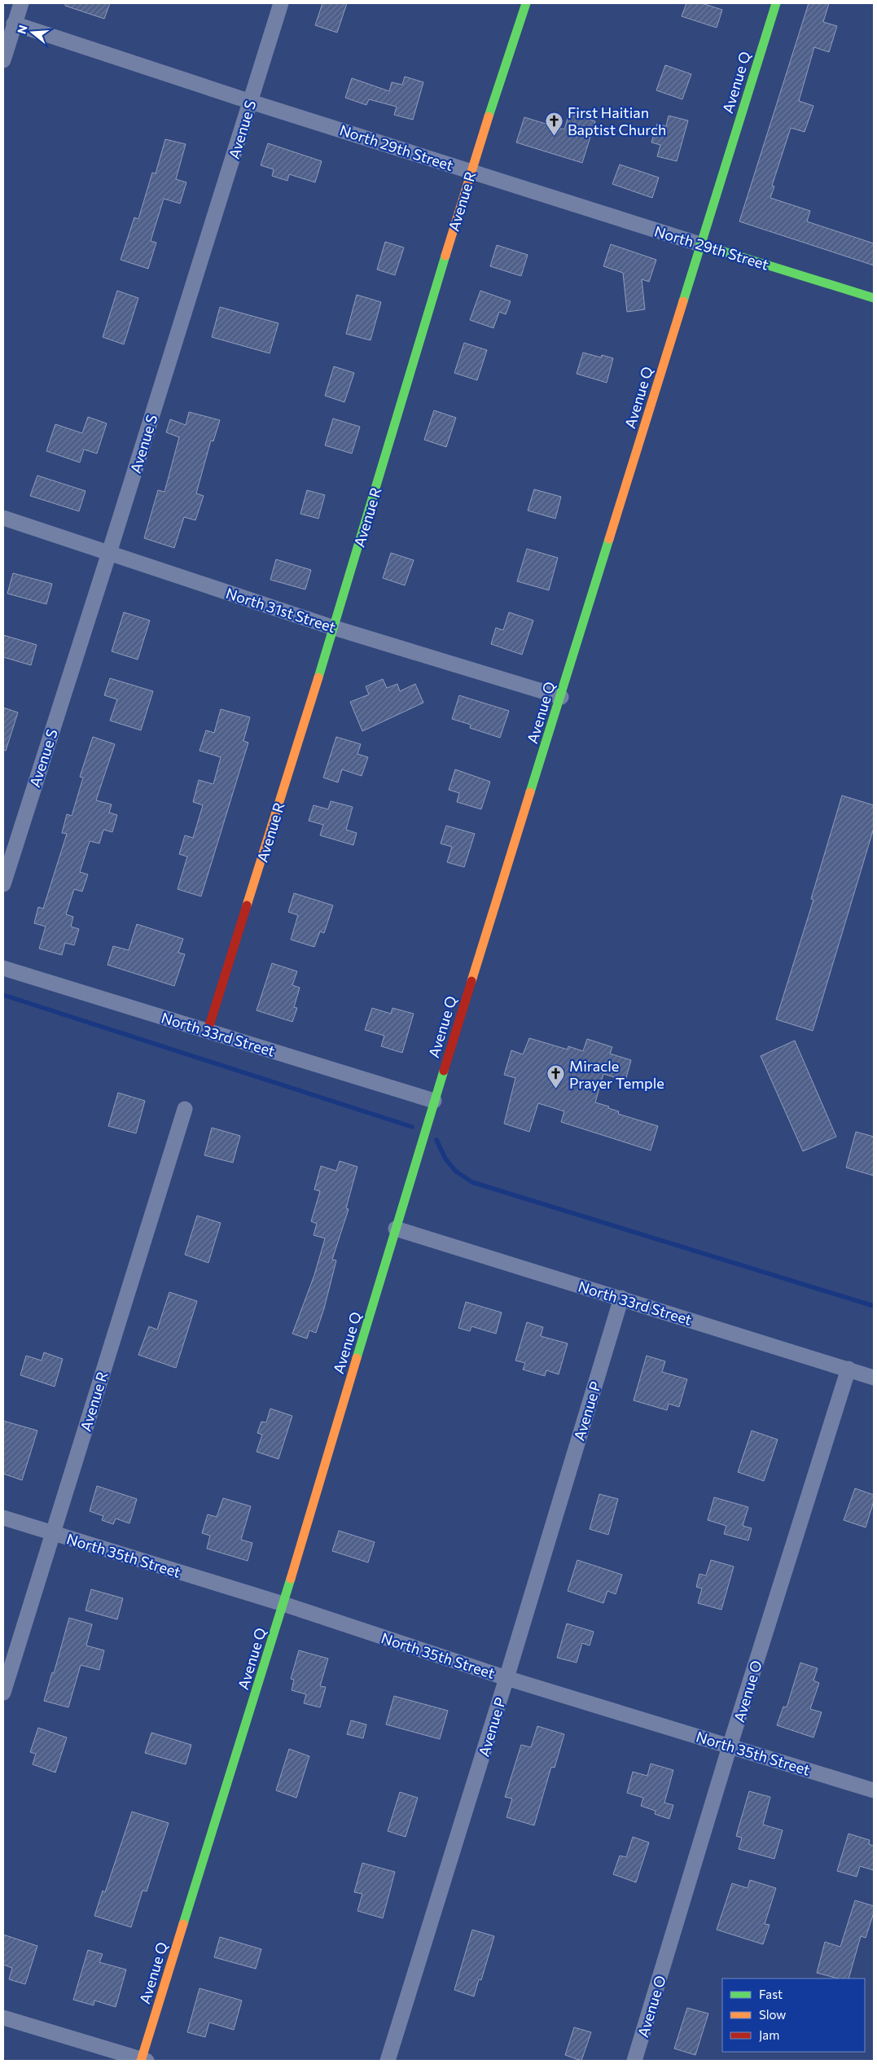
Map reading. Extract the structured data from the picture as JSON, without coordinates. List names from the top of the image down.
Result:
{
  "streets": {
    "street": [
      "Avenue Q",
      "Avenue S",
      "North 29th Street",
      "Avenue R",
      "North 31st Street",
      "North 33rd Street",
      "Avenue P",
      "North 35th Street",
      "Avenue O"
    ]
  },
  "crossings": [
    ["Avenue Q", "North 29th Street"],
    ["Avenue Q", "North 31st Street"],
    ["Avenue Q", "North 33rd Street"],
    ["Avenue Q", "North 35th Street"],
    ["Avenue S", "North 29th Street"],
    ["Avenue S", "North 31st Street"],
    ["North 29th Street", "Avenue R"],
    ["Avenue R", "North 31st Street"],
    ["Avenue R", "North 33rd Street"],
    ["Avenue R", "North 35th Street"],
    ["North 33rd Street", "Avenue P"],
    ["North 33rd Street", "Avenue O"],
    ["Avenue P", "North 35th Street"],
    ["North 35th Street", "Avenue O"]
  ],
  "places": {
    "church": ["First Haitian Baptist Church", "Miracle Prayer Temple"]
  },
  "legend": ["Fast", "Slow", "Jam"],
  "north": "left"
}
